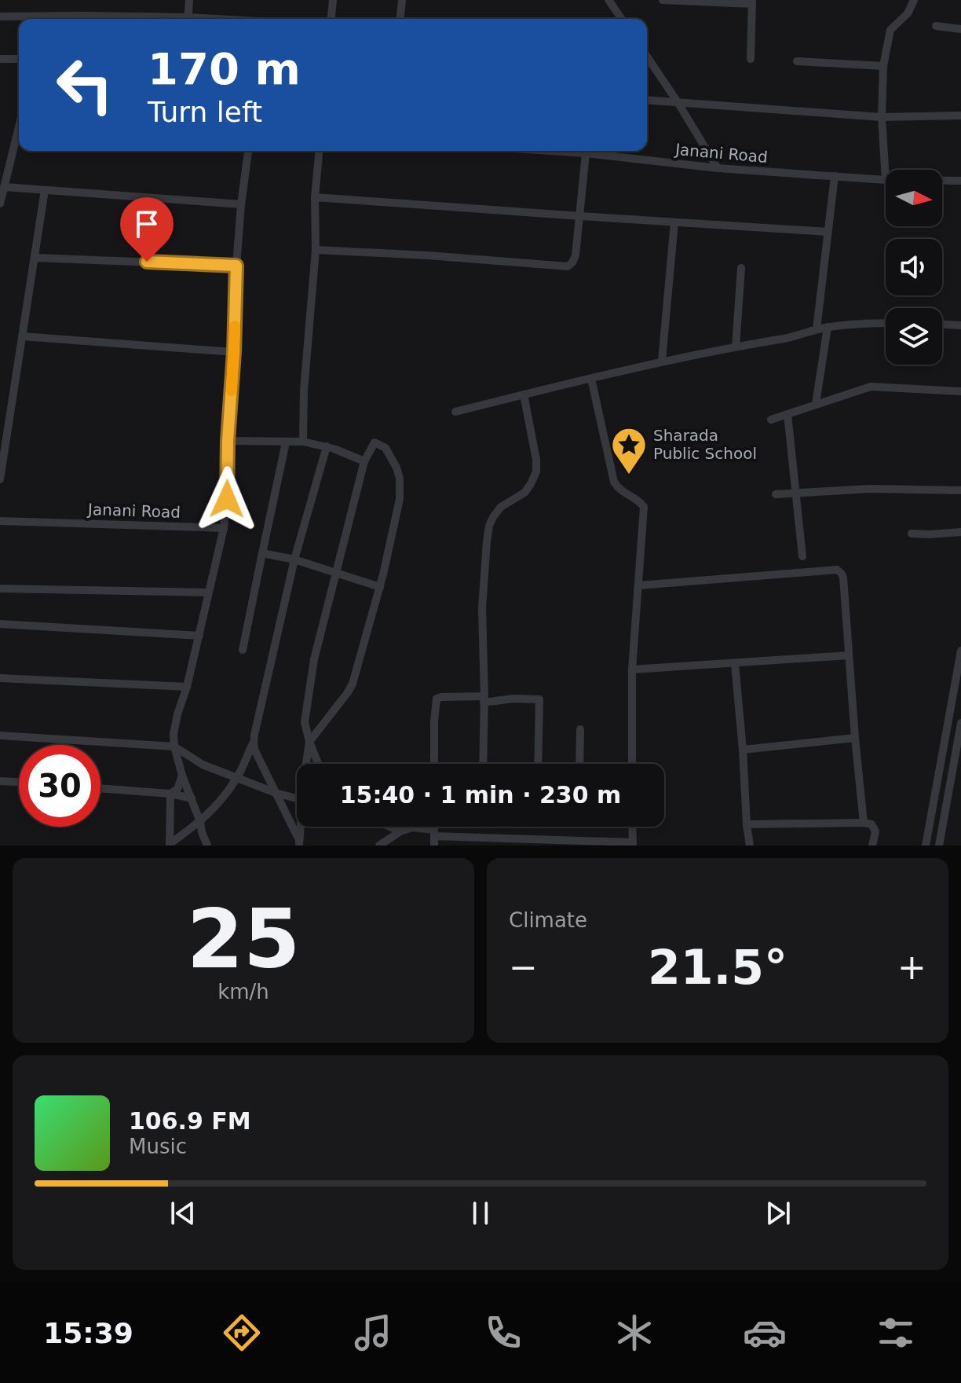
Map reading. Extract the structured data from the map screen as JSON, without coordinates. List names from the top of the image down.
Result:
{
  "streets": {
    "street": ["Janani Road"]
  },
  "places": {
    "place": ["Sharada Public School"]
  },
  "north": "right",
  "page": {
    "turn": ["170 m", "Turn left"],
    "limit": "30",
    "trip": "15:40 · 1 min · 230 m",
    "tile": [
      ["25", "km/h"],
      "Climate"
    ],
    "heat": ["−", "21.5°", "+"],
    "song": ["106.9 FM", "Music"],
    "tabs": "15:39"
  }
}
